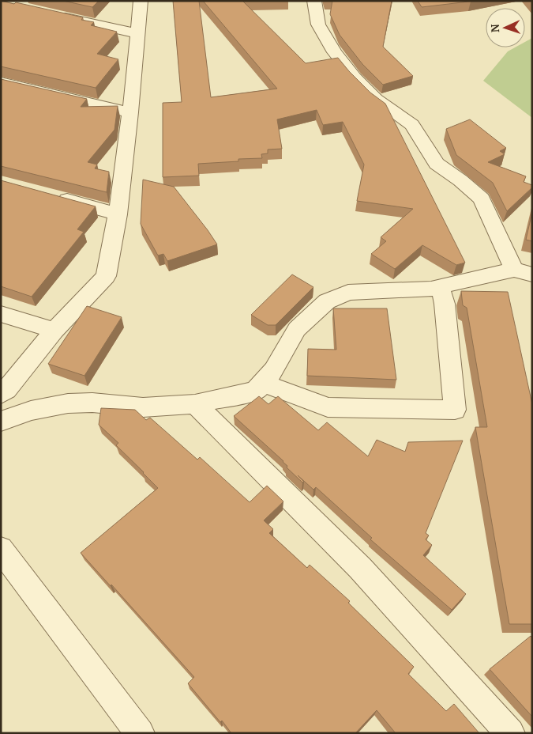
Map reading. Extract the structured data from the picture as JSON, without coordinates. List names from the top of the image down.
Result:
{
  "north": "left"
}
